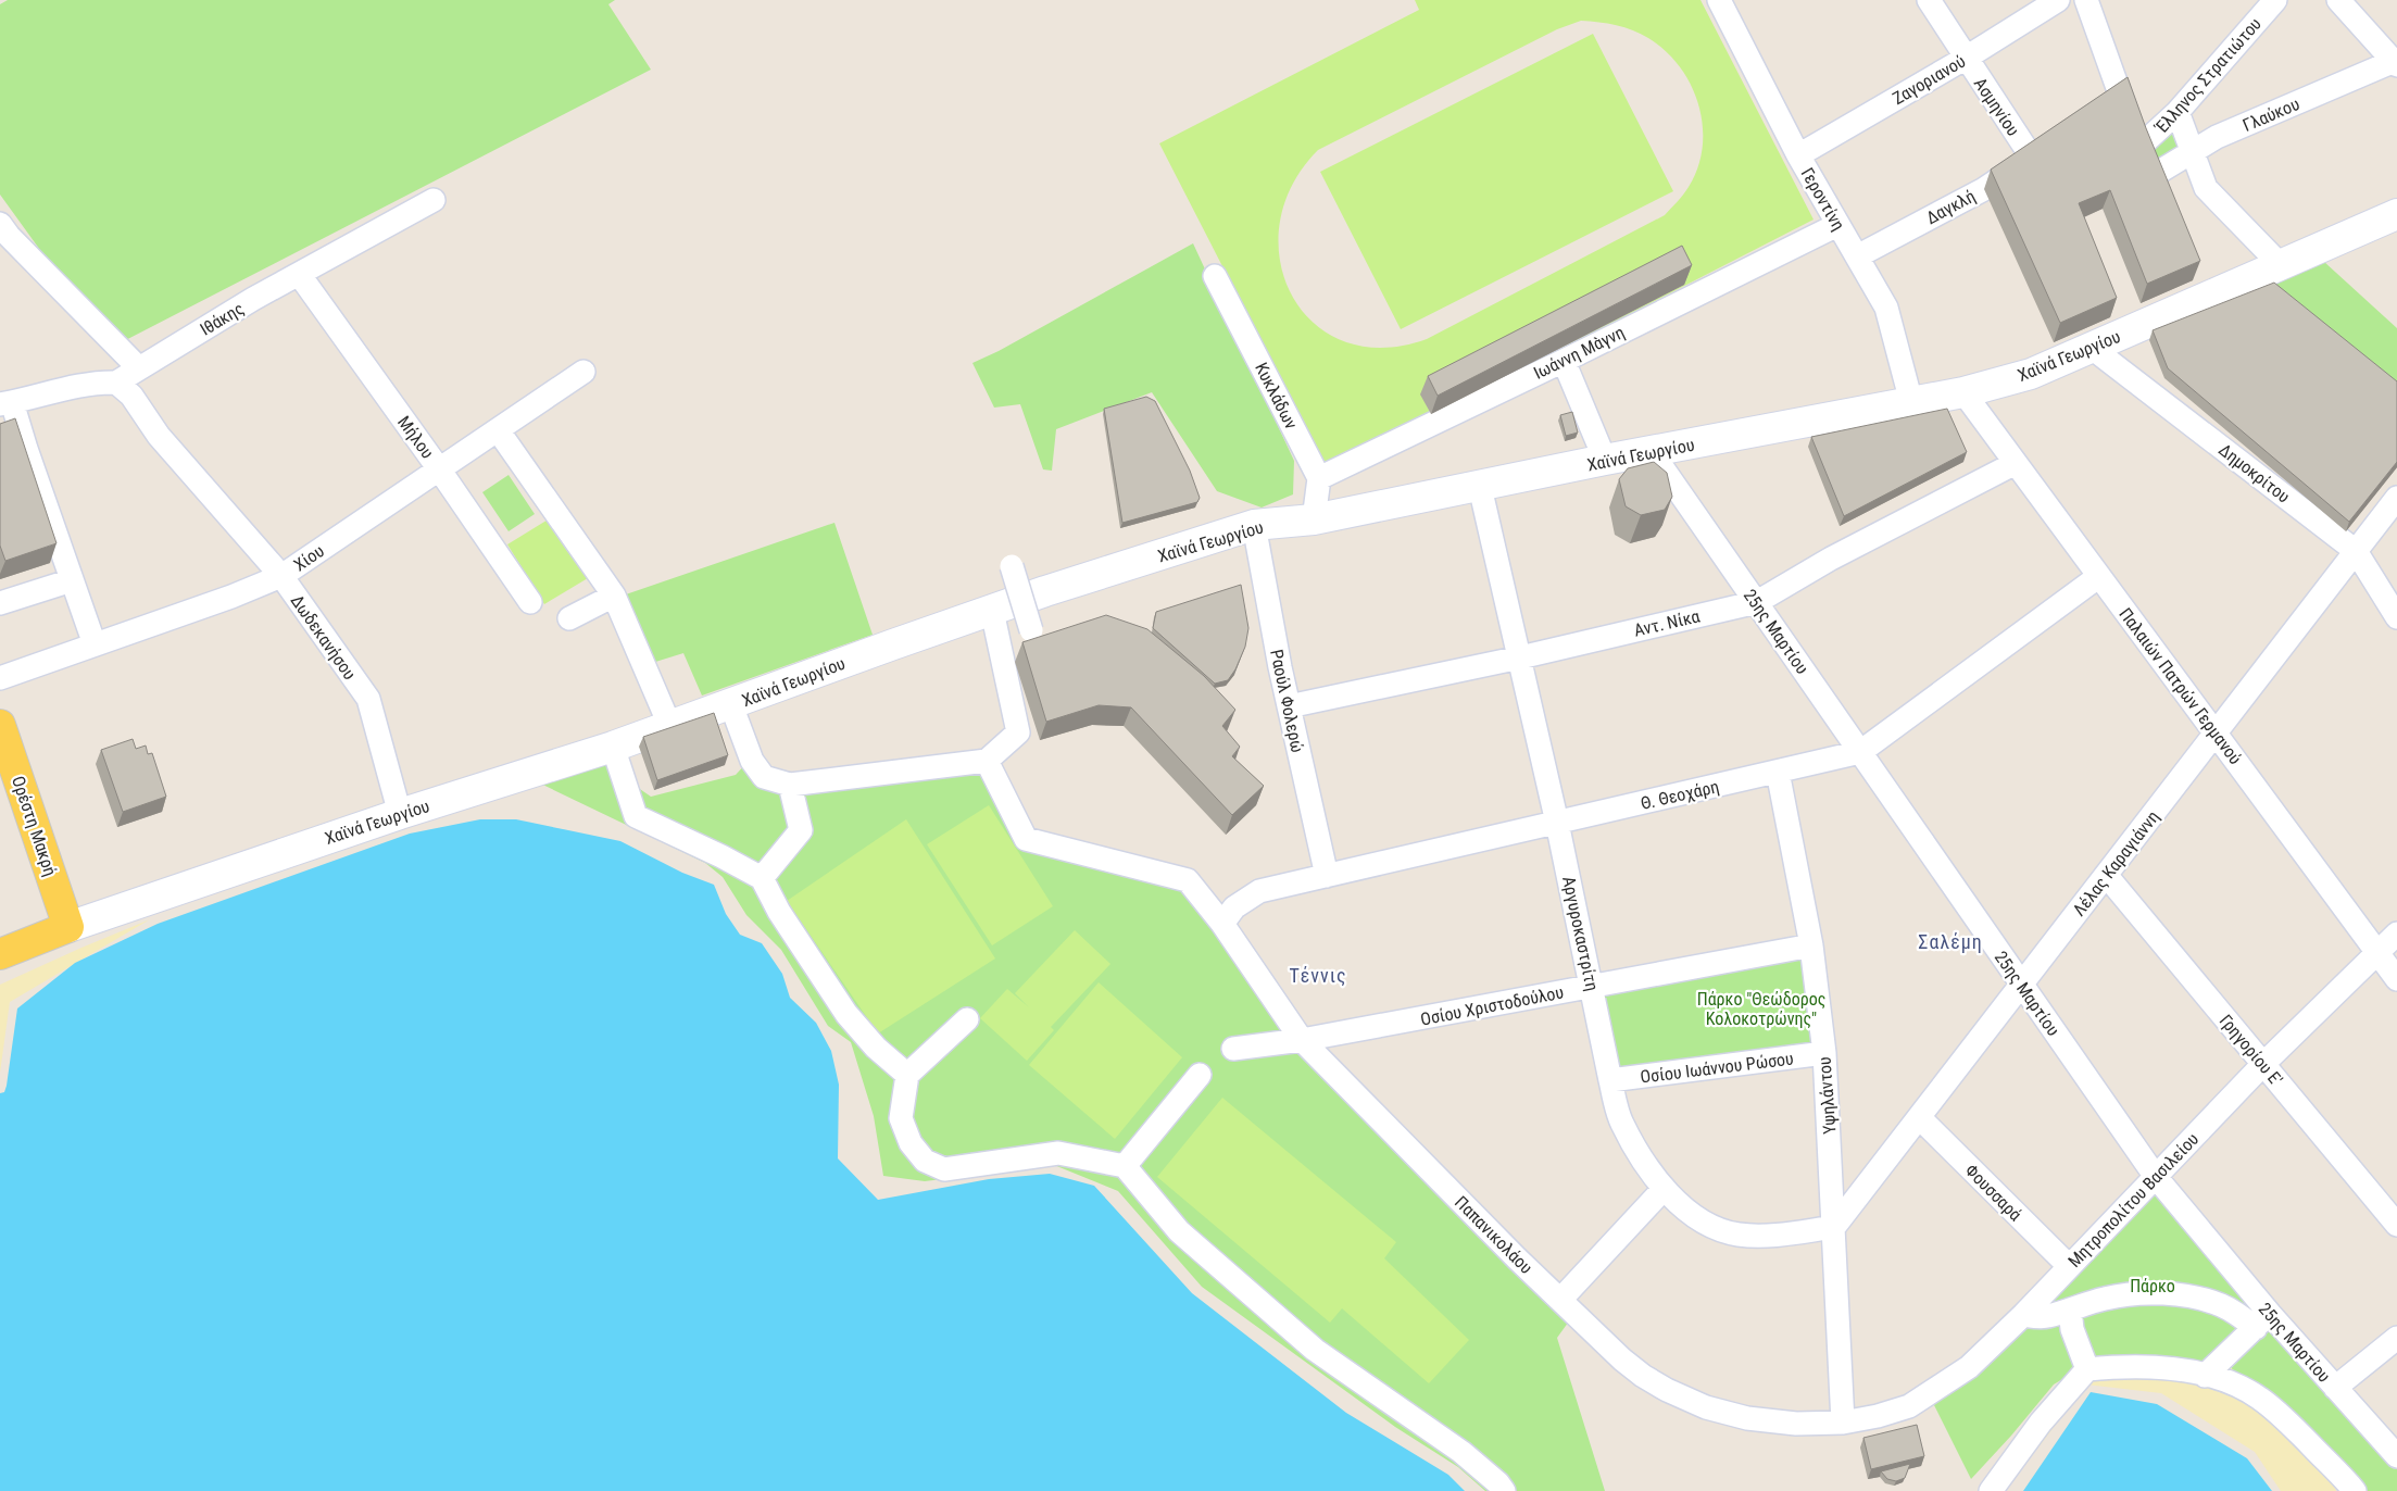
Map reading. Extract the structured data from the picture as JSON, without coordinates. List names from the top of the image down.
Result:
{
  "streets": {
    "main road": ["Χαϊνά Γεωργίου", "Ορέστη Μακρή"],
    "street": [
      "Έλληνος Στρατιώτου",
      "Ζαγοριανού",
      "Ασμηνίου",
      "Γλαύκου",
      "Γεροντίνη",
      "Δαγκλή",
      "Ιθάκης",
      "Ιωάννη Μὰγνη",
      "Κυκλάδων",
      "Μήλου",
      "Δημοκρίτου",
      "Χίου",
      "Αντ. Νίκα",
      "25ης Μαρτίου",
      "Δωδεκανήσου",
      "Παλαιών Πατρών Γερμανού",
      "Ραούλ Φολερώ",
      "Θ. Θεοχάρη",
      "Λέλας Καραγιάννη",
      "Αργυροκαστρίτη",
      "Οσίου Χριστοδούλου",
      "Γρηγορίου Ε'",
      "Οσίου Ιωάννου Ρώσου",
      "Υψηλάντου",
      "Φουσσαρά",
      "Μητροπολίτου Βασιλείου",
      "Παπανικολάου"
    ]
  },
  "crossings": [
    ["Έλληνος Στρατιώτου", "Γλαύκου"],
    ["Ζαγοριανού", "Ασμηνίου"],
    ["Ζαγοριανού", "Γεροντίνη"],
    ["Ασμηνίου", "Δαγκλή"],
    ["Γεροντίνη", "Δαγκλή"],
    ["Γεροντίνη", "Ιωάννη Μὰγνη"],
    ["Γεροντίνη", "Χαϊνά Γεωργίου"],
    ["Ιθάκης", "Μήλου"],
    ["Ιθάκης", "Δωδεκανήσου"],
    ["Ιωάννη Μὰγνη", "Κυκλάδων"],
    ["Χαϊνά Γεωργίου", "Δημοκρίτου"],
    ["Χαϊνά Γεωργίου", "25ης Μαρτίου"],
    ["Χαϊνά Γεωργίου", "Δωδεκανήσου"],
    ["Χαϊνά Γεωργίου", "Παλαιών Πατρών Γερμανού"],
    ["Χαϊνά Γεωργίου", "Ραούλ Φολερώ"],
    ["Χαϊνά Γεωργίου", "Ορέστη Μακρή"],
    ["Χαϊνά Γεωργίου", "Αργυροκαστρίτη"],
    ["Μήλου", "Χίου"],
    ["Δημοκρίτου", "Λέλας Καραγιάννη"],
    ["Χίου", "Δωδεκανήσου"],
    ["Αντ. Νίκα", "25ης Μαρτίου"],
    ["Αντ. Νίκα", "Παλαιών Πατρών Γερμανού"],
    ["Αντ. Νίκα", "Ραούλ Φολερώ"],
    ["Αντ. Νίκα", "Αργυροκαστρίτη"],
    ["25ης Μαρτίου", "Θ. Θεοχάρη"],
    ["25ης Μαρτίου", "Λέλας Καραγιάννη"],
    ["25ης Μαρτίου", "Μητροπολίτου Βασιλείου"],
    ["Παλαιών Πατρών Γερμανού", "Θ. Θεοχάρη"],
    ["Παλαιών Πατρών Γερμανού", "Λέλας Καραγιάννη"],
    ["Παλαιών Πατρών Γερμανού", "Μητροπολίτου Βασιλείου"],
    ["Ραούλ Φολερώ", "Θ. Θεοχάρη"],
    ["Θ. Θεοχάρη", "Αργυροκαστρίτη"],
    ["Θ. Θεοχάρη", "Υψηλάντου"],
    ["Θ. Θεοχάρη", "Παπανικολάου"],
    ["Λέλας Καραγιάννη", "Αργυροκαστρίτη"],
    ["Λέλας Καραγιάννη", "Γρηγορίου Ε'"],
    ["Λέλας Καραγιάννη", "Υψηλάντου"],
    ["Λέλας Καραγιάννη", "Φουσσαρά"],
    ["Αργυροκαστρίτη", "Οσίου Χριστοδούλου"],
    ["Αργυροκαστρίτη", "Οσίου Ιωάννου Ρώσου"],
    ["Αργυροκαστρίτη", "Υψηλάντου"],
    ["Οσίου Χριστοδούλου", "Υψηλάντου"],
    ["Οσίου Χριστοδούλου", "Παπανικολάου"],
    ["Γρηγορίου Ε'", "Μητροπολίτου Βασιλείου"],
    ["Οσίου Ιωάννου Ρώσου", "Υψηλάντου"],
    ["Υψηλάντου", "Μητροπολίτου Βασιλείου"],
    ["Υψηλάντου", "Παπανικολάου"],
    ["Φουσσαρά", "Μητροπολίτου Βασιλείου"],
    ["Μητροπολίτου Βασιλείου", "Παπανικολάου"]
  ],
  "districts": ["Σαλέμη", "Τέννις"],
  "parks": ["Πάρκο \"Θεώδορος Κολοκοτρώνης\"", "Πάρκο"]
}
